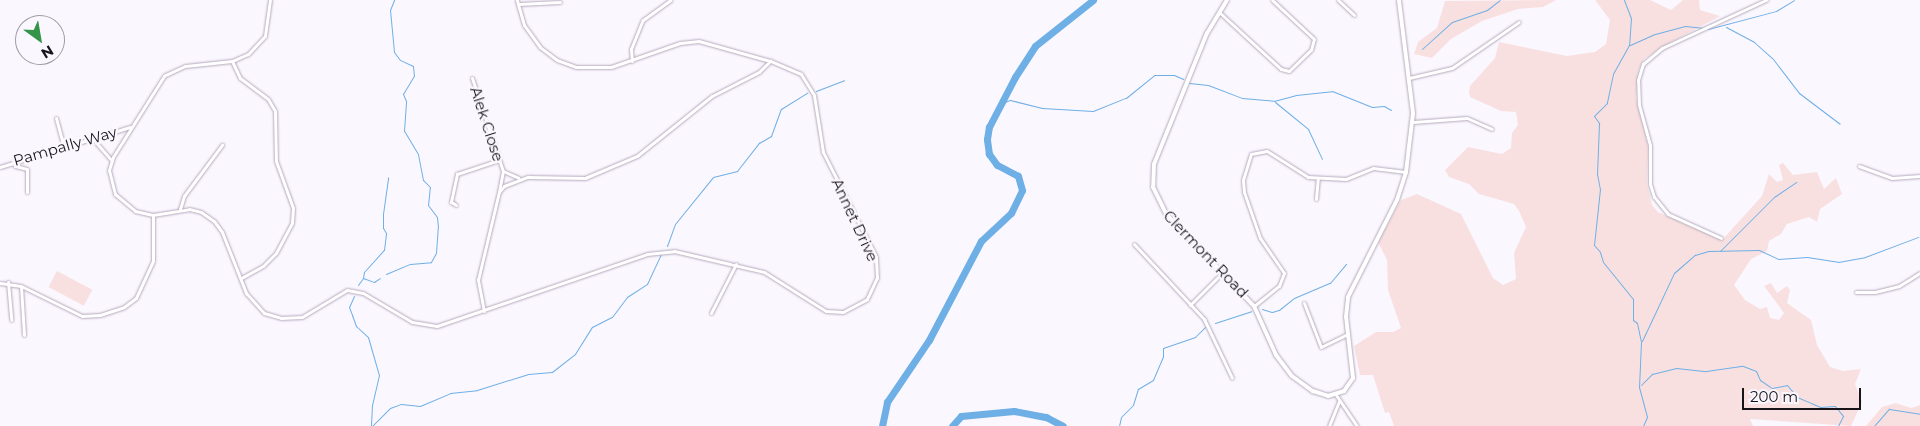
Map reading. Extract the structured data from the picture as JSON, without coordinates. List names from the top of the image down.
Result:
{
  "streets": {
    "street": [
      "Alek Close",
      "Pampally Way",
      "Annet Drive",
      "Clermont Road"
    ]
  },
  "crossings": [
    ["Alek Close", "Annet Drive"]
  ],
  "scale_bar": "200 m",
  "north": "bottom right"
}
